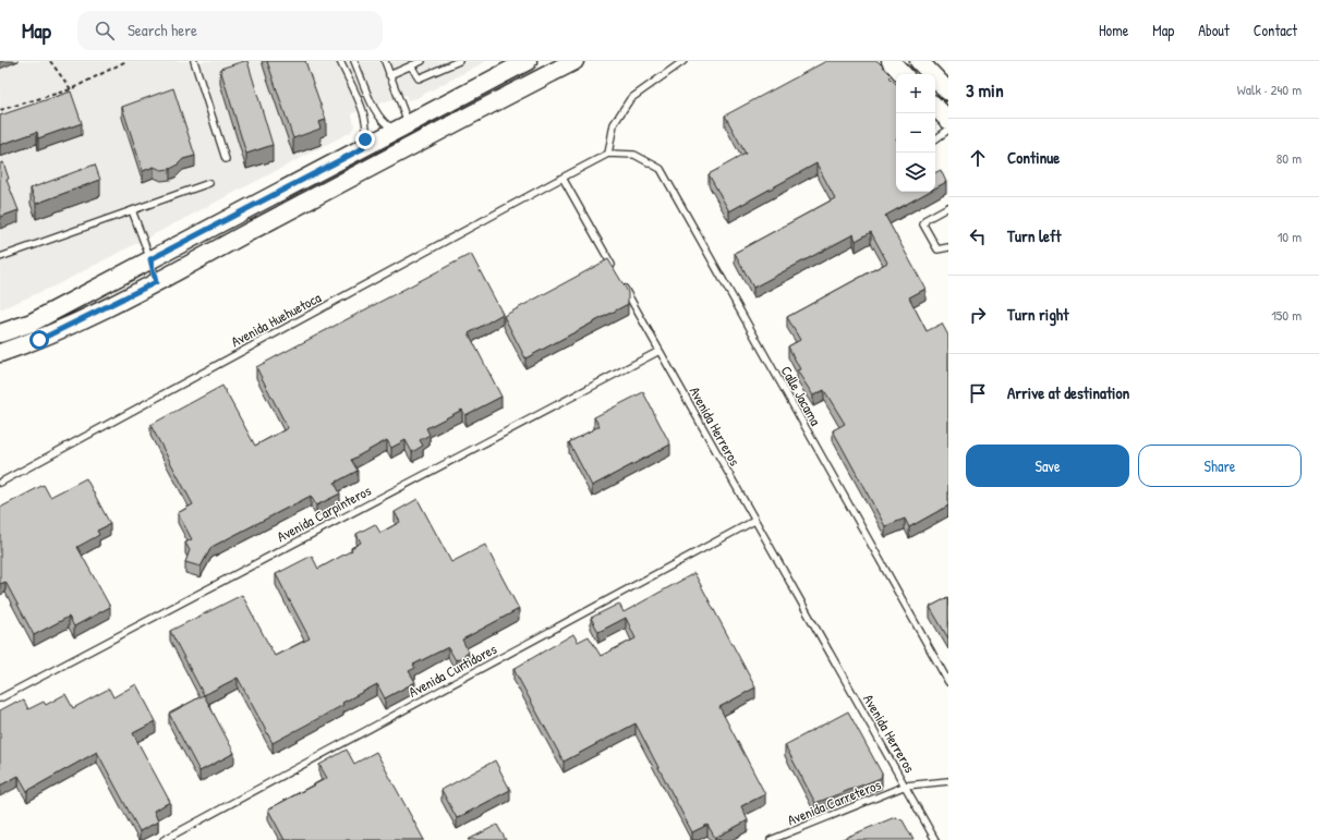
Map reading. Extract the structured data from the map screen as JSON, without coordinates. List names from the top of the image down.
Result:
{
  "streets": {
    "lane": [
      "Avenida Huehuetoca",
      "Calle Jacama",
      "Avenida Herreros",
      "Avenida Carpinteros",
      "Avenida Curtidores",
      "Avenida Carreteros"
    ]
  },
  "crossings": [
    ["Avenida Herreros", "Avenida Carpinteros"],
    ["Avenida Herreros", "Avenida Curtidores"],
    ["Avenida Herreros", "Avenida Carreteros"]
  ],
  "page": {
    "header": "Map",
    "search": "Search here",
    "nav": [
      "Home",
      "Map",
      "About",
      "Contact"
    ],
    "heading": ["3 min", "Walk · 240 m"],
    "map_buttons": ["+", "−"],
    "list": [
      ["Continue", "80 m"],
      ["Turn left", "10 m"],
      ["Turn right", "150 m"],
      "Arrive at destination"
    ],
    "buttons": ["Save", "Share"]
  }
}
